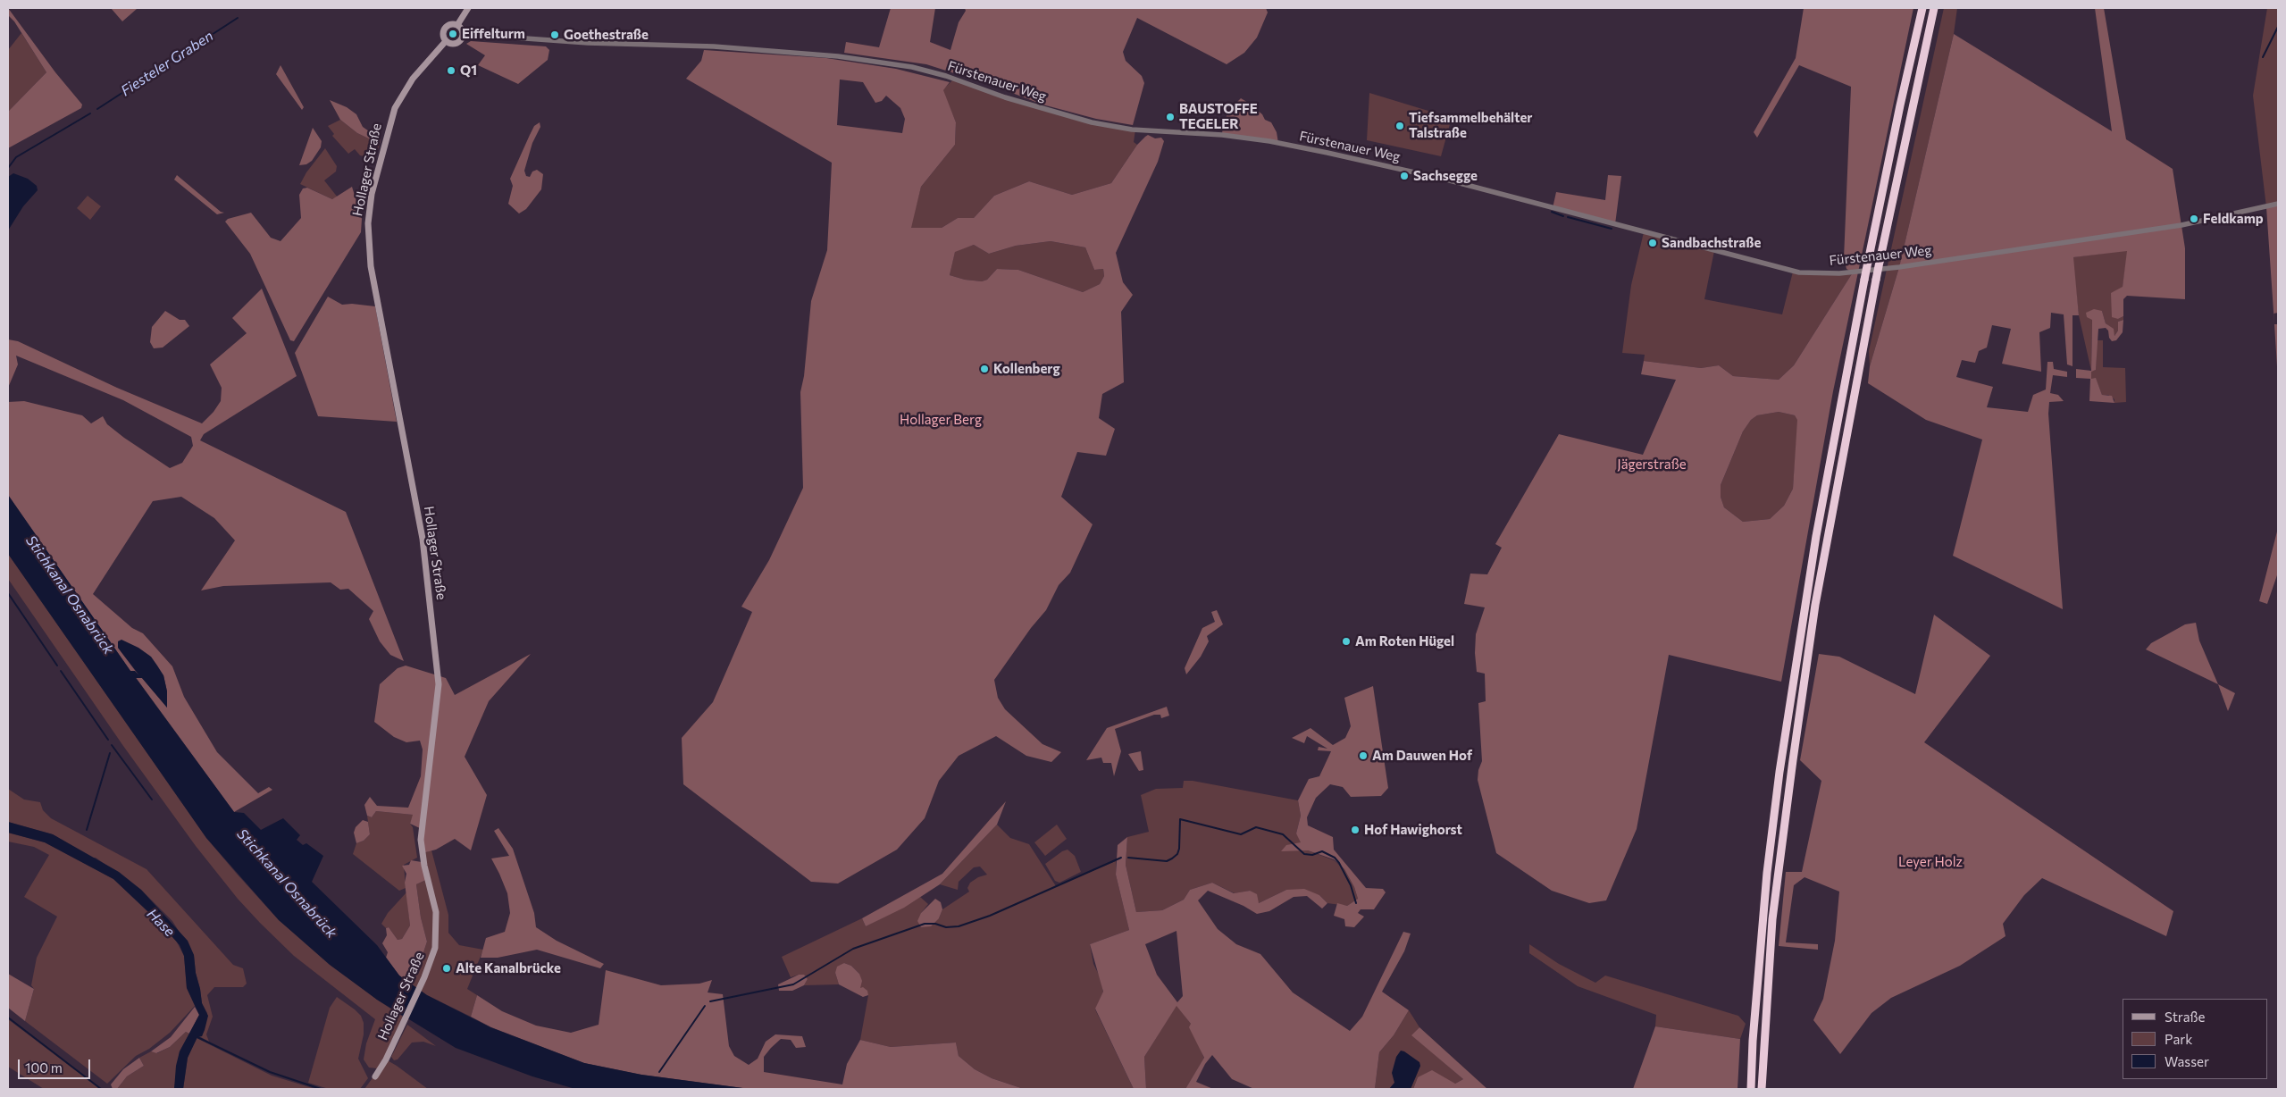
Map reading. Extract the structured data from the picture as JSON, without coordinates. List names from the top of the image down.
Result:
{
  "streets": {
    "main road": ["Hollager Straße"],
    "street": ["Fürstenauer Weg"]
  },
  "crossings": [
    ["Fürstenauer Weg", "Hollager Straße"]
  ],
  "water": ["Fiesteler Graben", "Stichkanal Osnabrück", "Hase"],
  "parks": ["Hollager Berg", "Jägerstraße", "Leyer Holz"],
  "places": [
    "Eiffelturm",
    "Goethestraße",
    "Q1",
    "BAUSTOFFE TEGELER",
    "Tiefsammelbehälter Talstraße",
    "Sachsegge",
    "Feldkamp",
    "Sandbachstraße",
    "Kollenberg",
    "Am Roten Hügel",
    "Am Dauwen Hof",
    "Hof Hawighorst",
    "Alte Kanalbrücke"
  ],
  "legend": ["Straße", "Park", "Wasser"],
  "scale_bar": "100 m"
}
